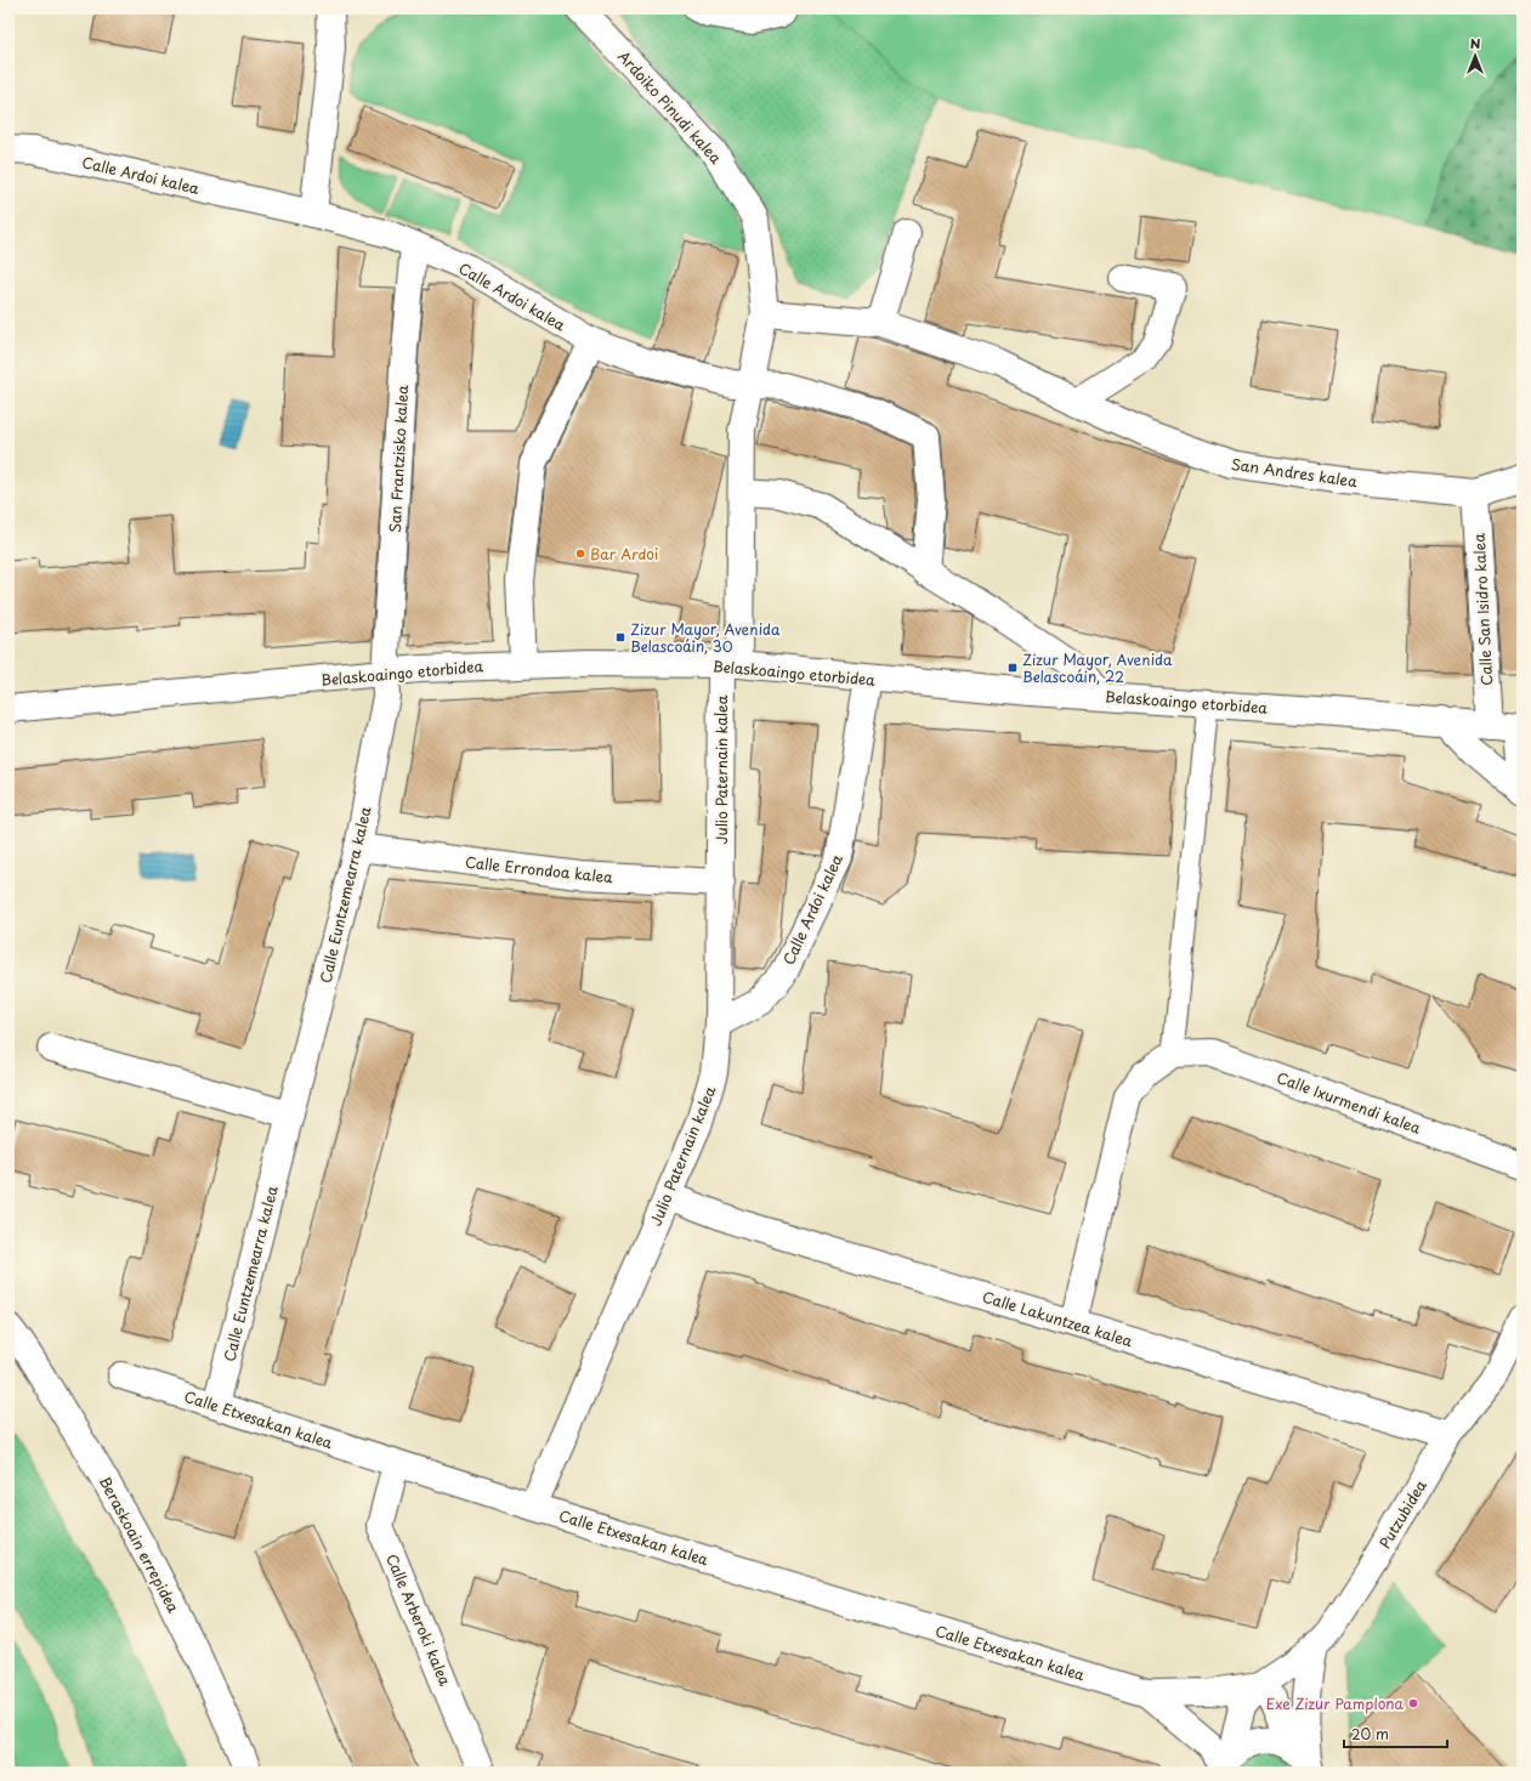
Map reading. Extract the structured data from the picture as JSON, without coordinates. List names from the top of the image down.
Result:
{
  "streets": {
    "street": [
      "Ardoiko Pinudi kalea",
      "Calle Ardoi kalea",
      "San Frantzisko kalea",
      "San Andres kalea",
      "Calle San Isidro kalea",
      "Belaskoaingo etorbidea",
      "Julio Paternain kalea",
      "Calle Errondoa kalea",
      "Calle Euntzemearra kalea",
      "Calle Ixurmendi kalea",
      "Calle Lakuntzea kalea",
      "Calle Etxesakan kalea",
      "Putzubidea",
      "Beraskoain errepidea",
      "Calle Arberoki kalea"
    ]
  },
  "crossings": [
    ["Ardoiko Pinudi kalea", "Calle Ardoi kalea"],
    ["Ardoiko Pinudi kalea", "San Andres kalea"],
    ["Ardoiko Pinudi kalea", "Julio Paternain kalea"],
    ["Calle Ardoi kalea", "San Frantzisko kalea"],
    ["Calle Ardoi kalea", "Belaskoaingo etorbidea"],
    ["Calle Ardoi kalea", "Julio Paternain kalea"],
    ["San Frantzisko kalea", "Belaskoaingo etorbidea"],
    ["San Frantzisko kalea", "Calle Euntzemearra kalea"],
    ["San Andres kalea", "Calle San Isidro kalea"],
    ["Calle San Isidro kalea", "Belaskoaingo etorbidea"],
    ["Belaskoaingo etorbidea", "Julio Paternain kalea"],
    ["Belaskoaingo etorbidea", "Calle Euntzemearra kalea"],
    ["Julio Paternain kalea", "Calle Errondoa kalea"],
    ["Julio Paternain kalea", "Calle Lakuntzea kalea"],
    ["Julio Paternain kalea", "Calle Etxesakan kalea"],
    ["Calle Errondoa kalea", "Calle Euntzemearra kalea"],
    ["Calle Euntzemearra kalea", "Calle Etxesakan kalea"],
    ["Calle Lakuntzea kalea", "Putzubidea"],
    ["Calle Etxesakan kalea", "Putzubidea"],
    ["Calle Etxesakan kalea", "Calle Arberoki kalea"]
  ],
  "places": {
    "other": ["Bar Ardoi", "Exe Zizur Pamplona"],
    "transit": ["Zizur Mayor, Avenida Belascoáin, 30", "Zizur Mayor, Avenida Belascoáin, 22"]
  },
  "scale_bar": "20 m",
  "north": "top"
}
